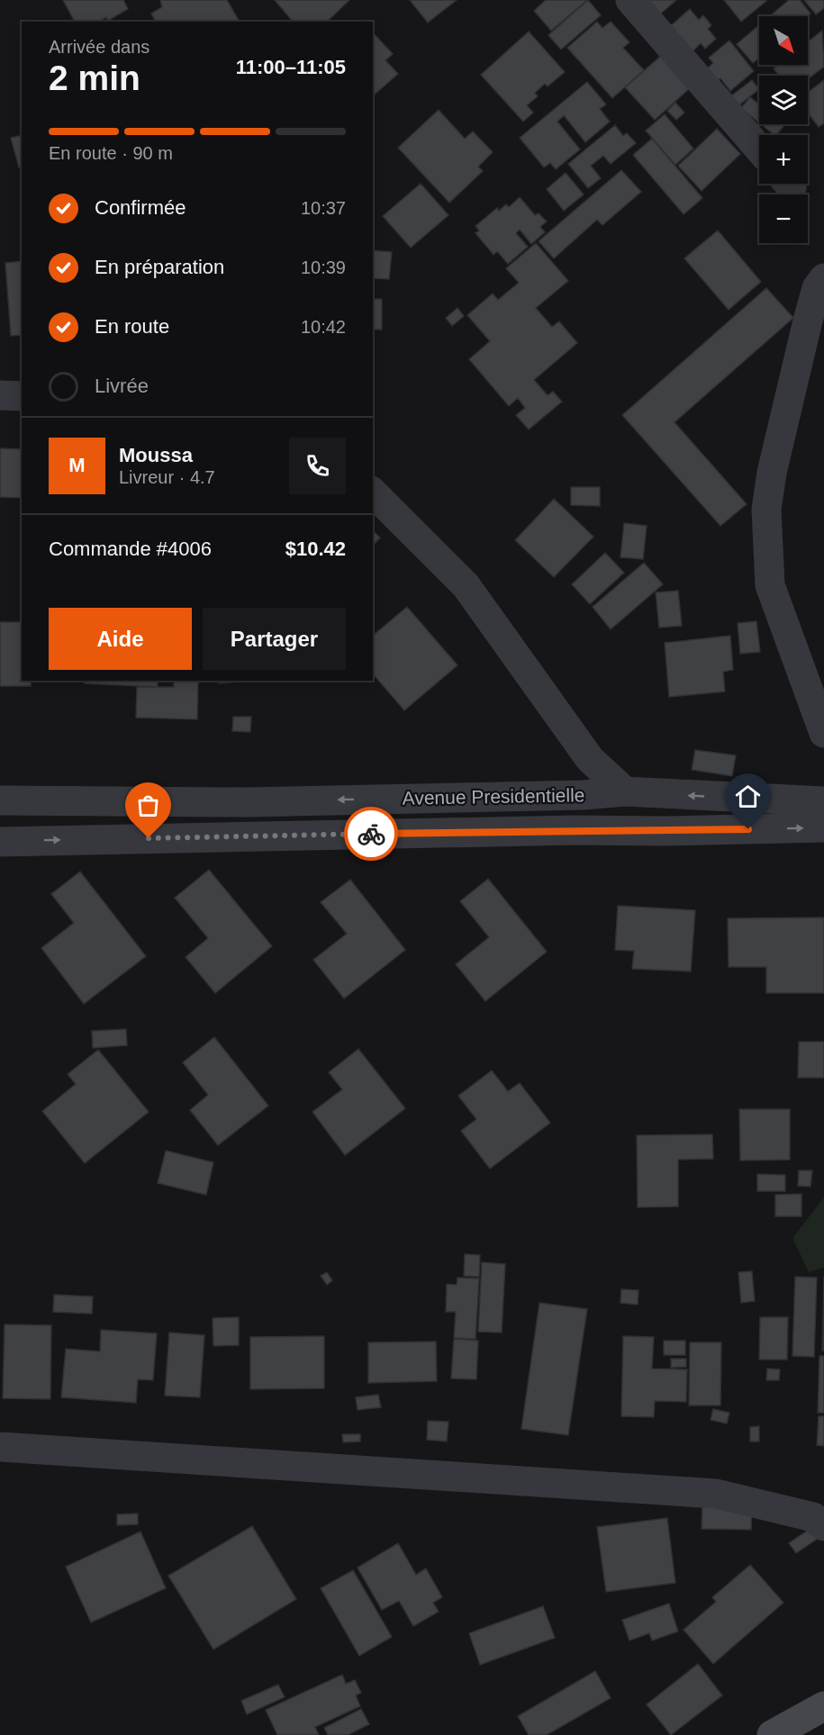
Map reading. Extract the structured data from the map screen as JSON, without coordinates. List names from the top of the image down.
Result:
{
  "streets": {
    "street": ["Avenue Presidentielle"]
  },
  "north": "bottom right",
  "page": {
    "map_buttons": ["+", "−"],
    "heading": ["2 min", "Arrivée dans", "11:00–11:05"],
    "panel": [
      "Moussa",
      "Livreur · 4.7",
      "Commande #4006",
      "$10.42"
    ],
    "bar": "En route · 90 m",
    "list": [
      ["Confirmée", "10:37"],
      ["En préparation", "10:39"],
      ["En route", "10:42"],
      "Livrée"
    ],
    "round": "M",
    "buttons": ["Aide", "Partager"]
  }
}
